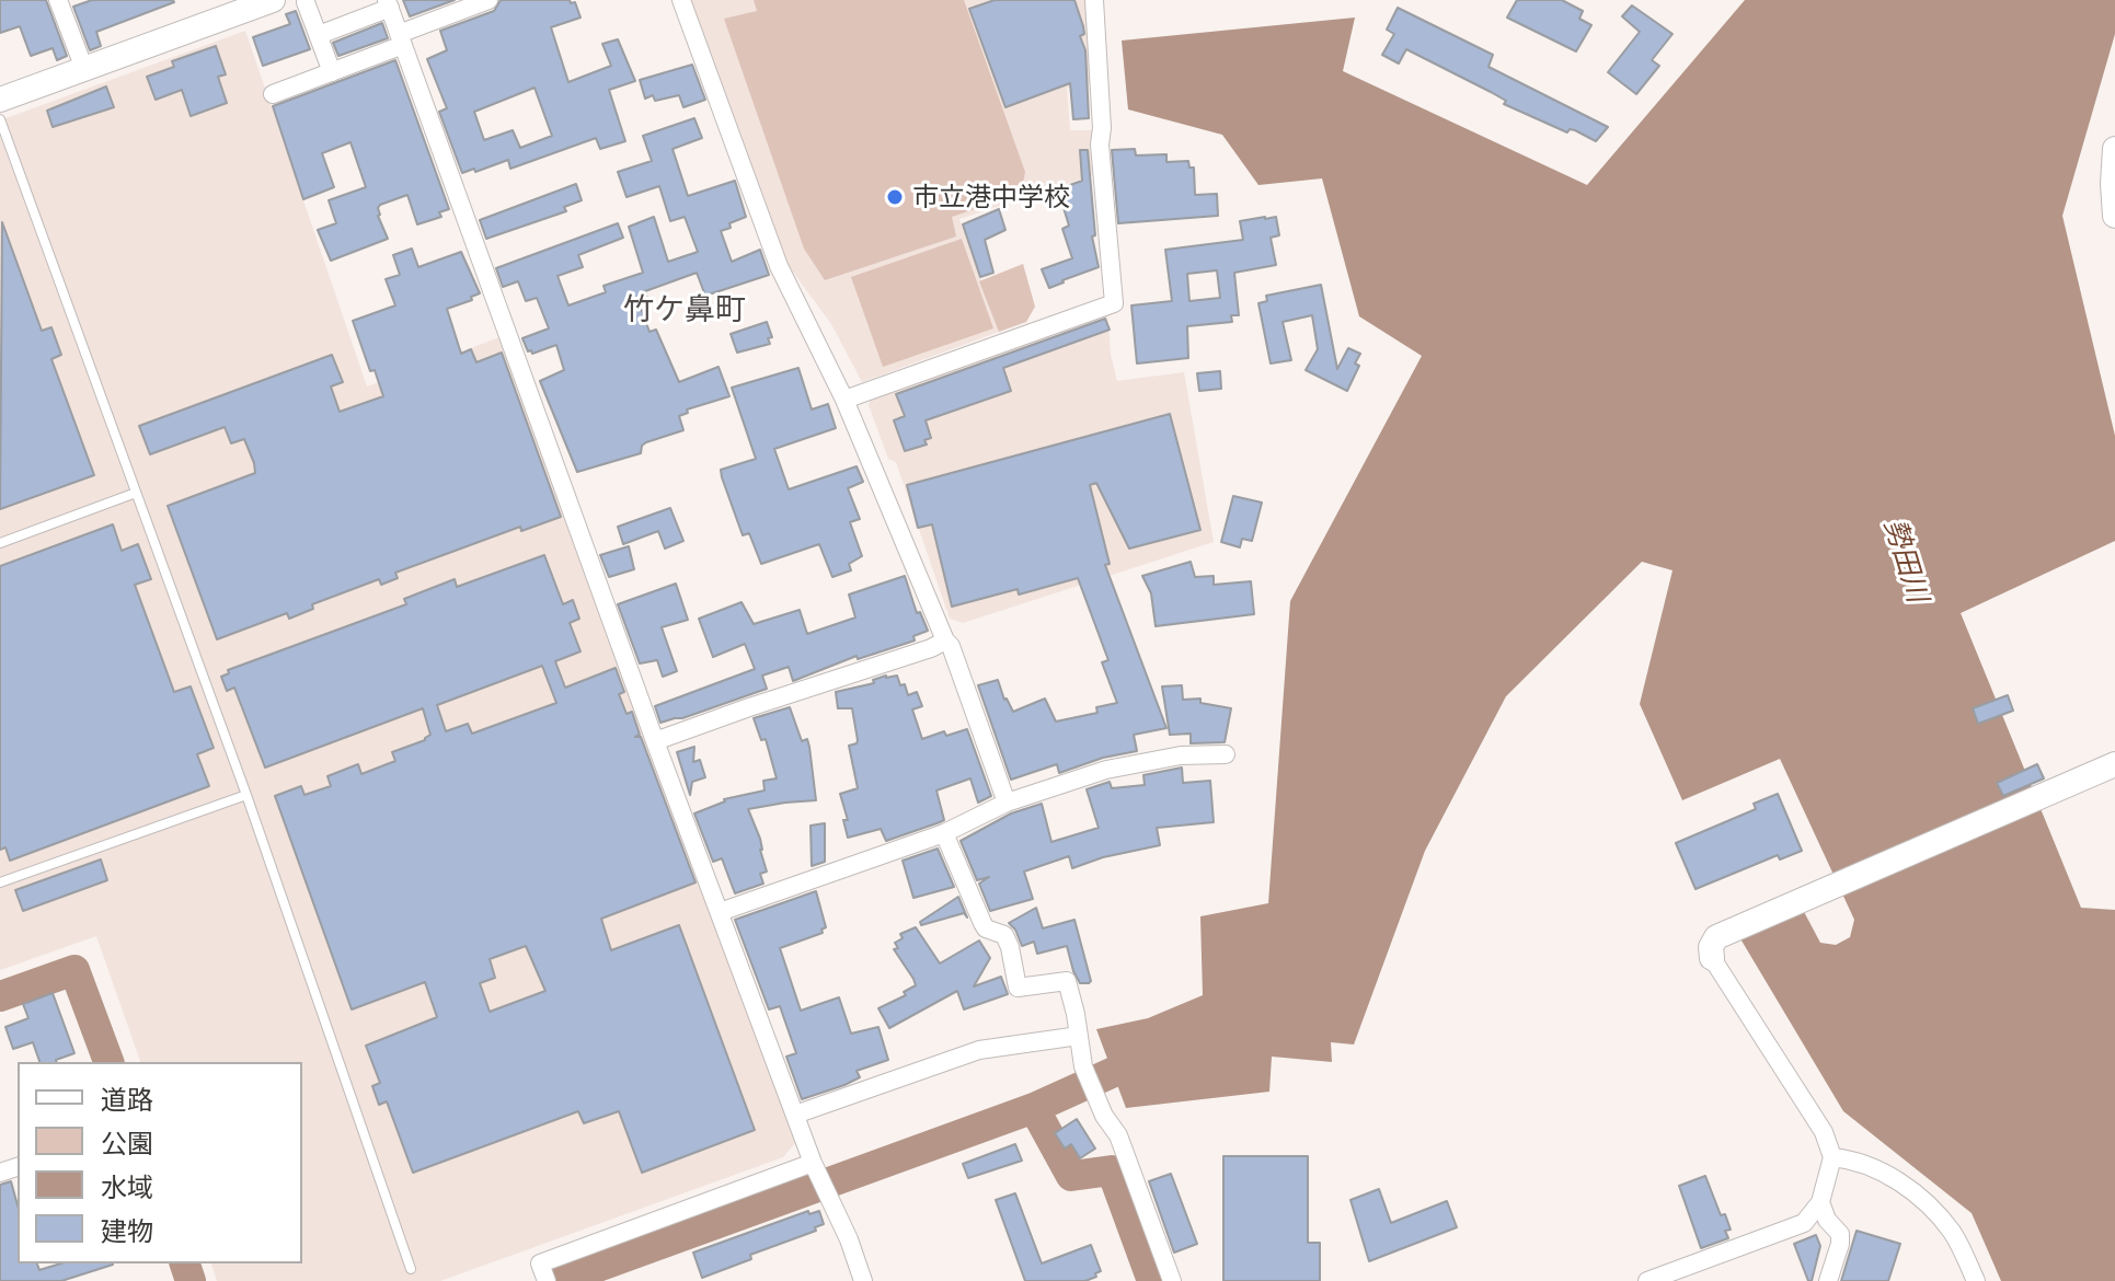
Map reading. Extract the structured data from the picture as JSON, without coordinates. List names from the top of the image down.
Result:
{
  "districts": ["竹ケ鼻町"],
  "water": ["勢田川"],
  "places": ["市立港中学校"],
  "legend": [
    "道路",
    "公園",
    "水域",
    "建物"
  ]
}
